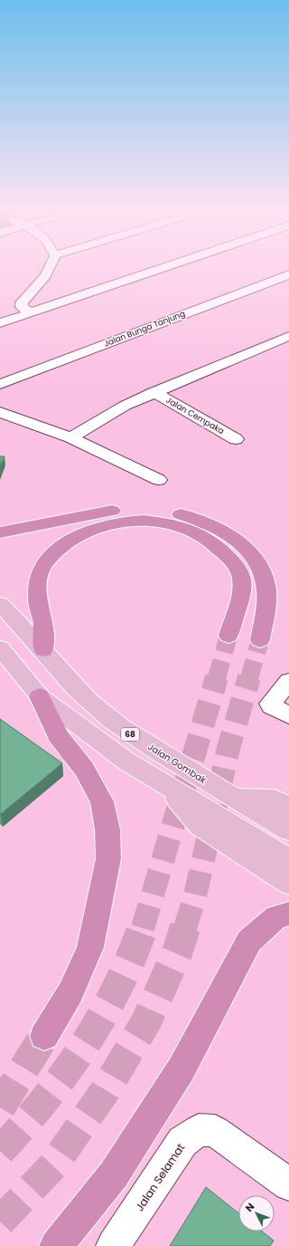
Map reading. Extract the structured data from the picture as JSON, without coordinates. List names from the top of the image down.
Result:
{
  "streets": {
    "main road": ["68", "Jalan Gombak"],
    "street": ["Jalan Bunga Tanjung", "Jalan Cempaka", "Jalan Selamat"]
  },
  "north": "top left"
}
